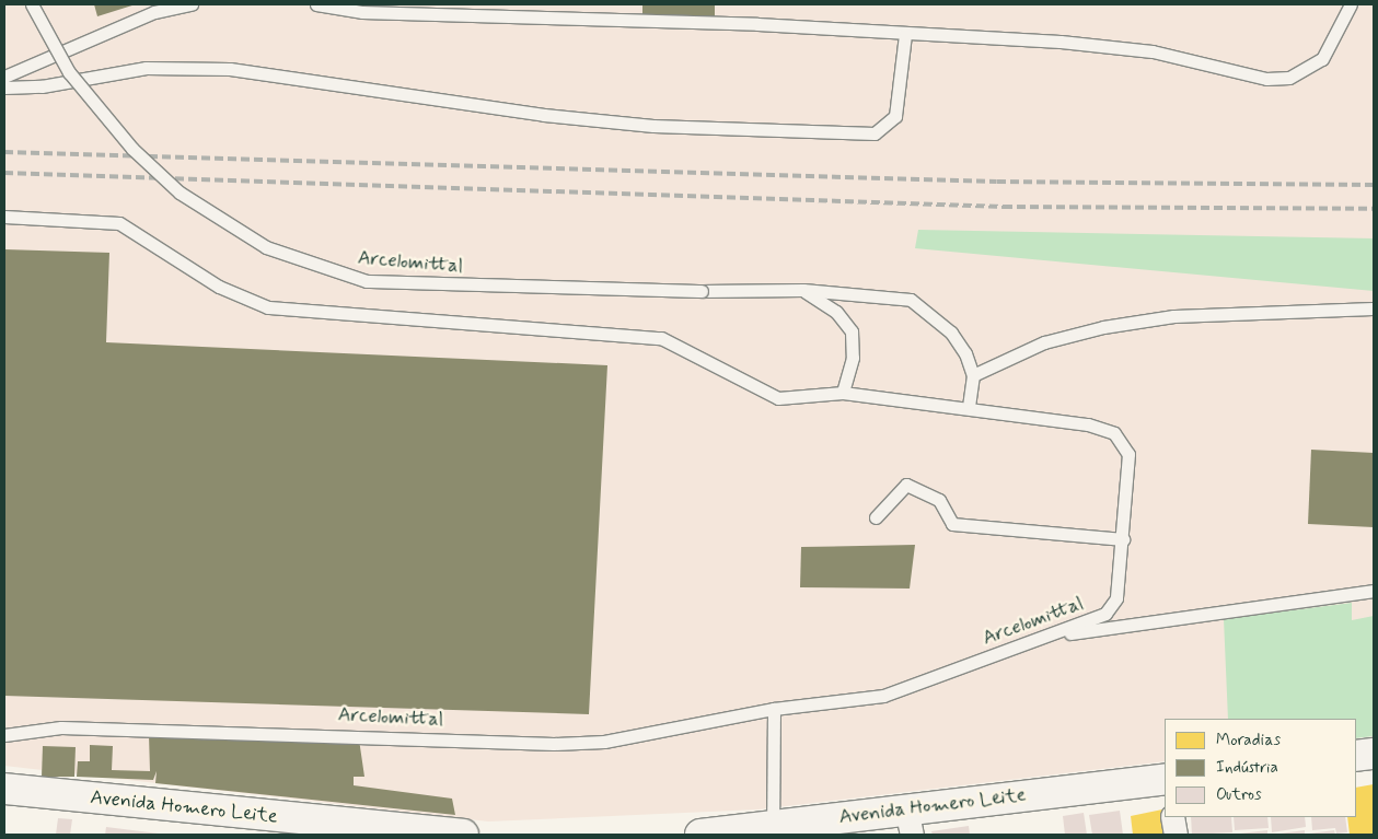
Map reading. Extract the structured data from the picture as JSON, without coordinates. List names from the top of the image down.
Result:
{
  "streets": {
    "street": ["Avenida Homero Leite"],
    "lane": ["Arcelomittal"]
  },
  "legend": ["Moradias", "Indústria", "Outros"]
}
